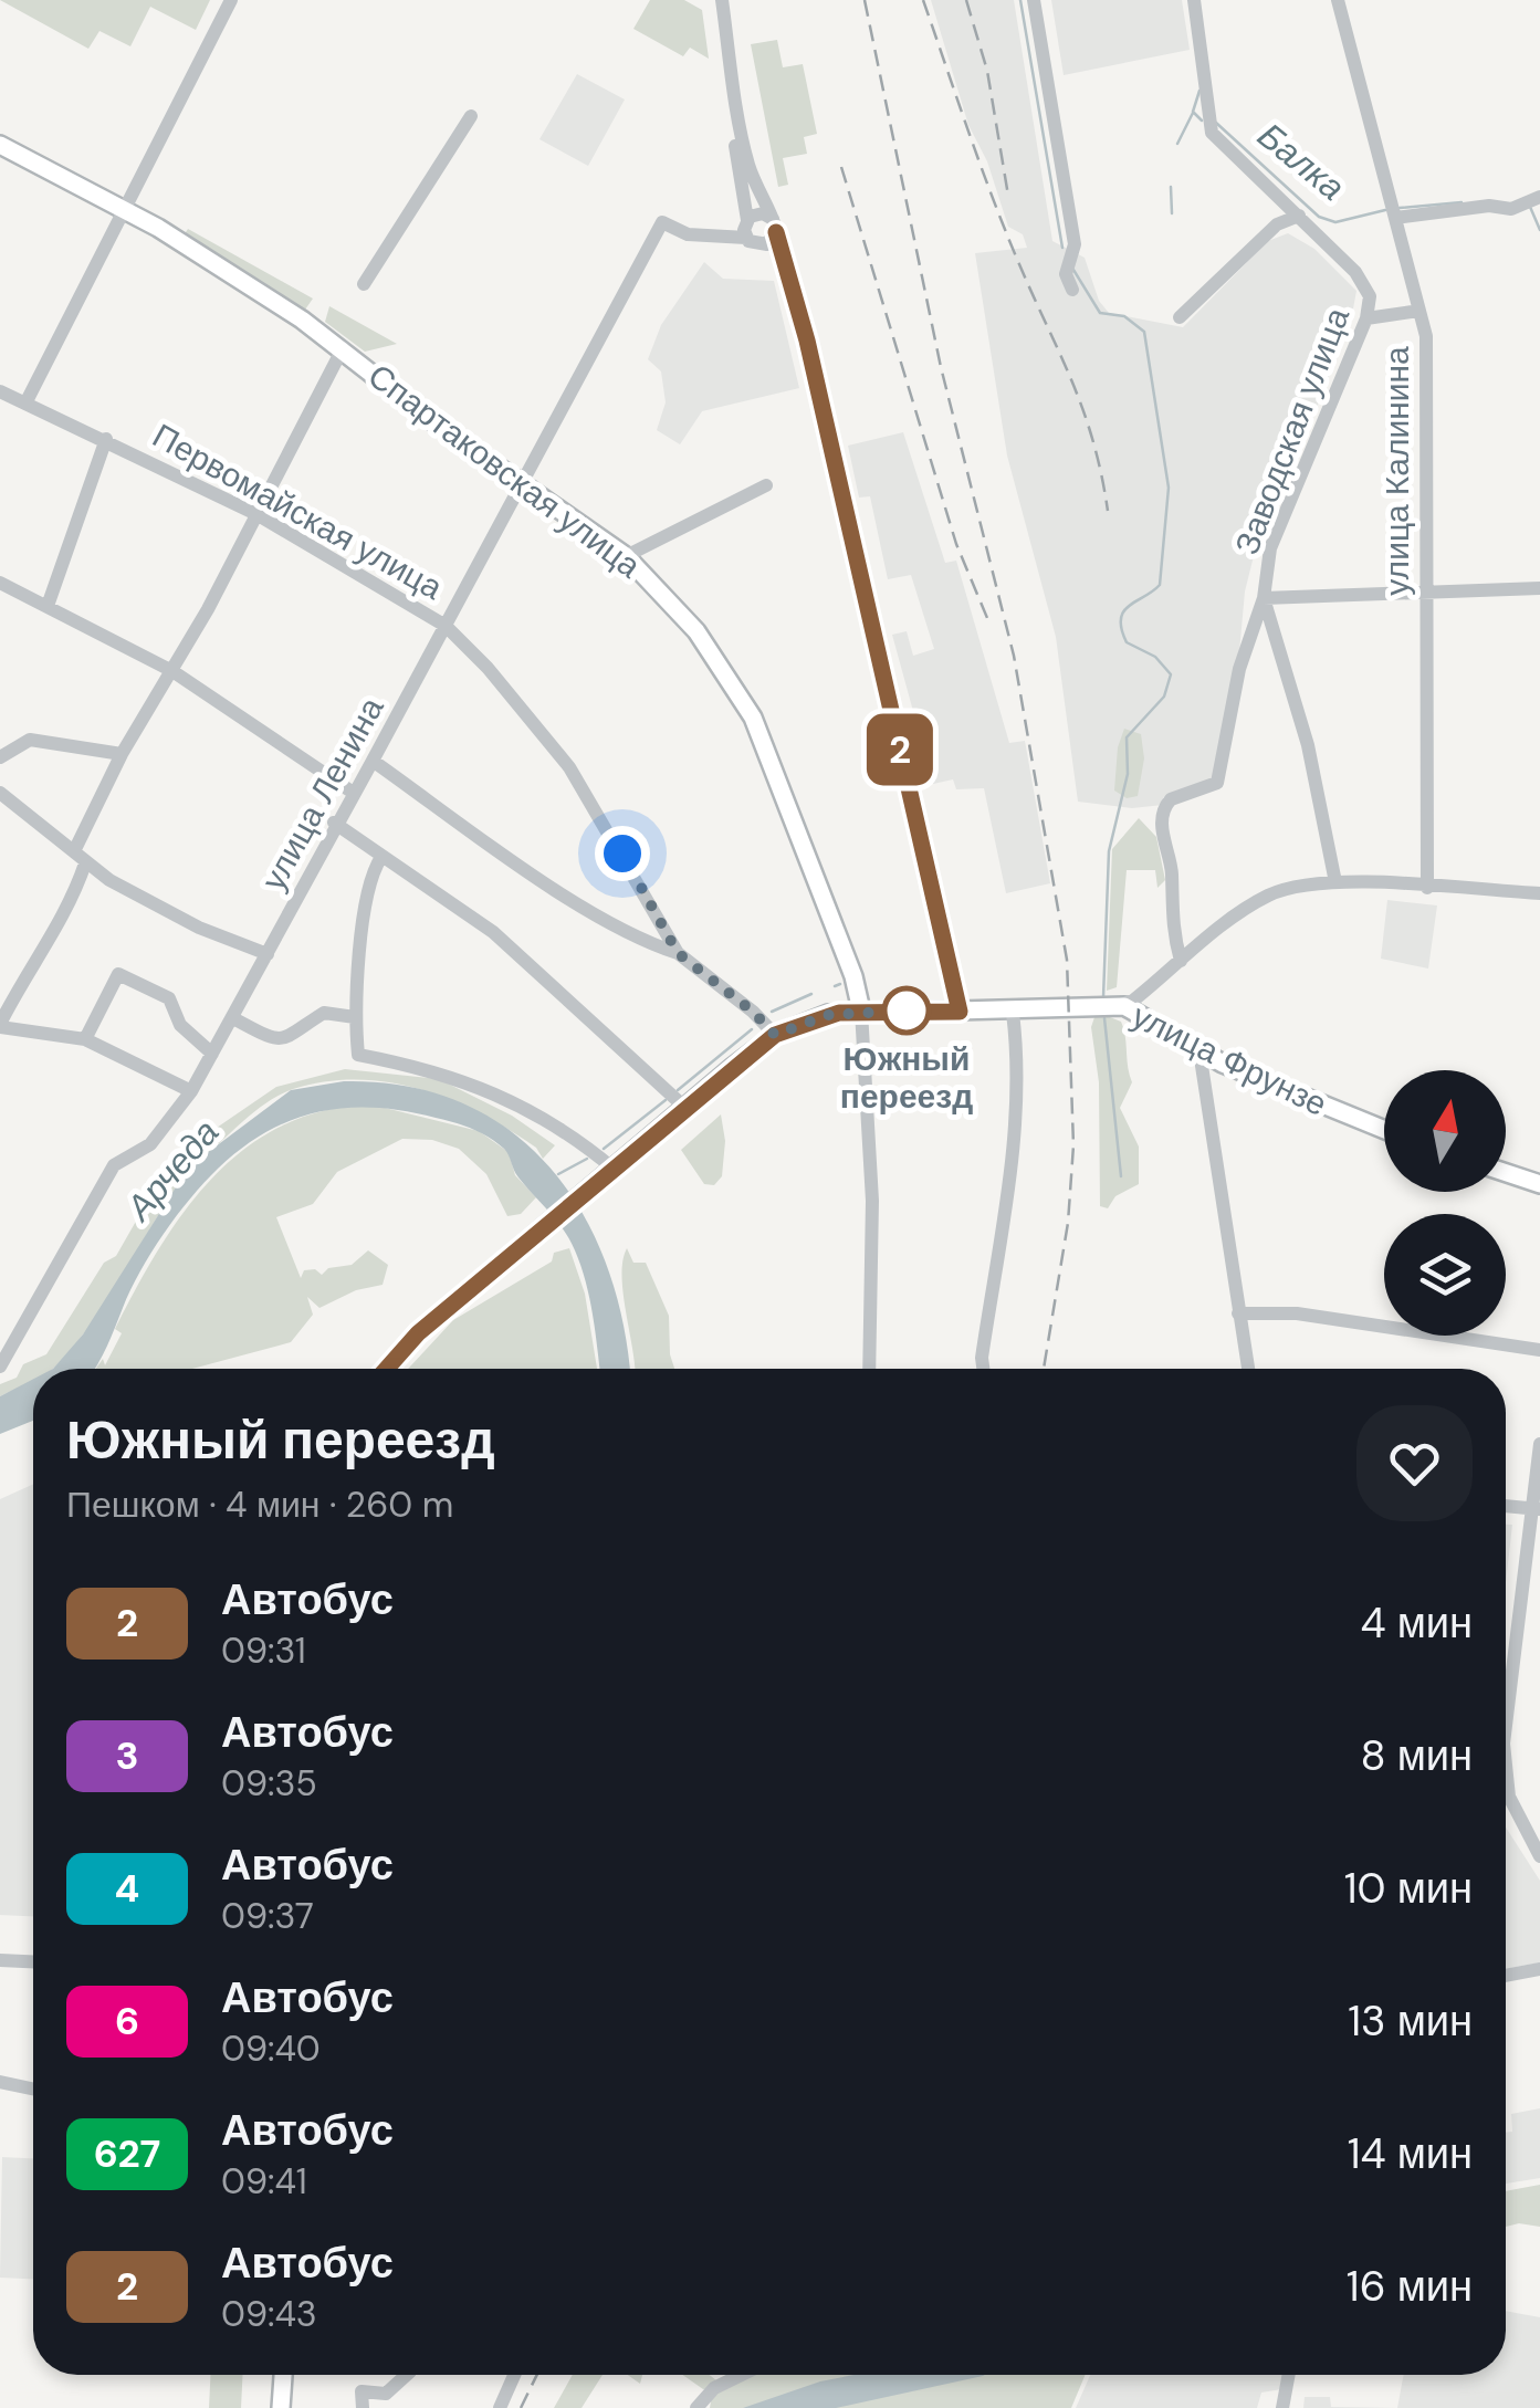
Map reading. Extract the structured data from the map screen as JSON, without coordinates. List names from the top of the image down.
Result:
{
  "streets": {
    "main road": ["Спартаковская улица", "улица Фрунзе"],
    "street": [
      "Заводская улица",
      "улица Калинина",
      "Первомайская улица",
      "улица Ленина"
    ]
  },
  "crossings": [
    ["Спартаковская улица", "улица Ленина"],
    ["Первомайская улица", "улица Ленина"]
  ],
  "water": ["Балка", "Арчеда"],
  "places": ["Южный переезд"],
  "lines": ["bus line 2"],
  "north": "top",
  "page": {
    "on_map": "2",
    "heading": ["Южный переезд", "Пешком · 4 мин · 260 m"],
    "list": [
      {
        "mark": "2",
        "name": "Автобус",
        "note": "09:31",
        "value": "4 мин"
      },
      {
        "mark": "3",
        "name": "Автобус",
        "note": "09:35",
        "value": "8 мин"
      },
      {
        "mark": "4",
        "name": "Автобус",
        "note": "09:37",
        "value": "10 мин"
      },
      {
        "mark": "6",
        "name": "Автобус",
        "note": "09:40",
        "value": "13 мин"
      },
      {
        "mark": "627",
        "name": "Автобус",
        "note": "09:41",
        "value": "14 мин"
      },
      {
        "mark": "2",
        "name": "Автобус",
        "note": "09:43",
        "value": "16 мин"
      }
    ]
  }
}
